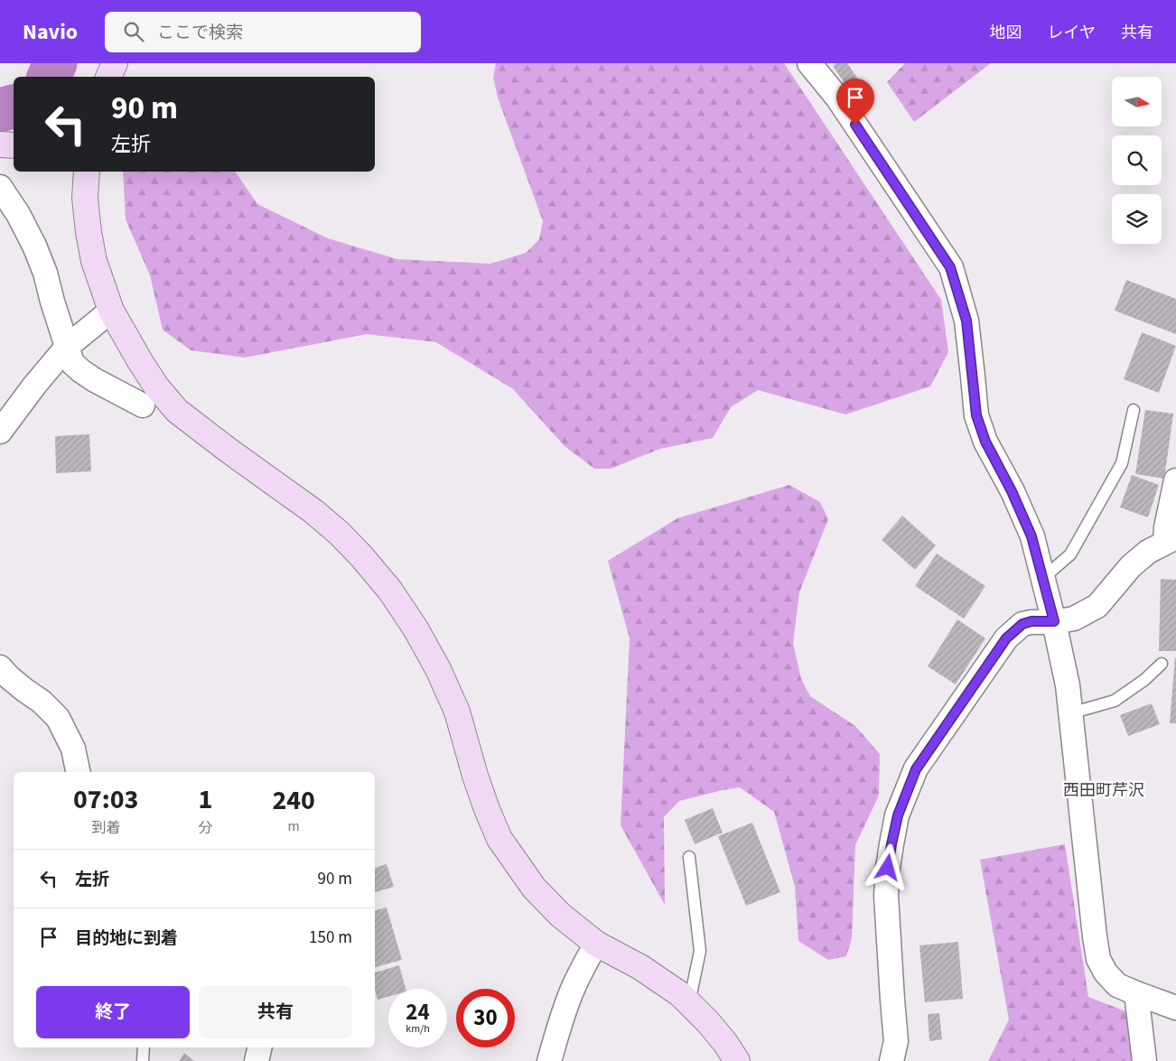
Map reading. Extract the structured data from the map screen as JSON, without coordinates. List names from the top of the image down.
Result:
{
  "districts": ["西田町芹沢"],
  "north": "right",
  "page": {
    "header": "Navio",
    "search": "ここで検索",
    "nav": ["地図", "レイヤ", "共有"],
    "turn": ["90 m", "左折"],
    "eta": [
      "07:03",
      "到着",
      "1",
      "分",
      "240",
      "m"
    ],
    "list": [
      {
        "name": "左折",
        "value": "90 m"
      },
      {
        "name": "目的地に到着",
        "value": "150 m"
      }
    ],
    "buttons": ["終了", "共有"],
    "speed": "24 km/h",
    "limit": "30"
  }
}
